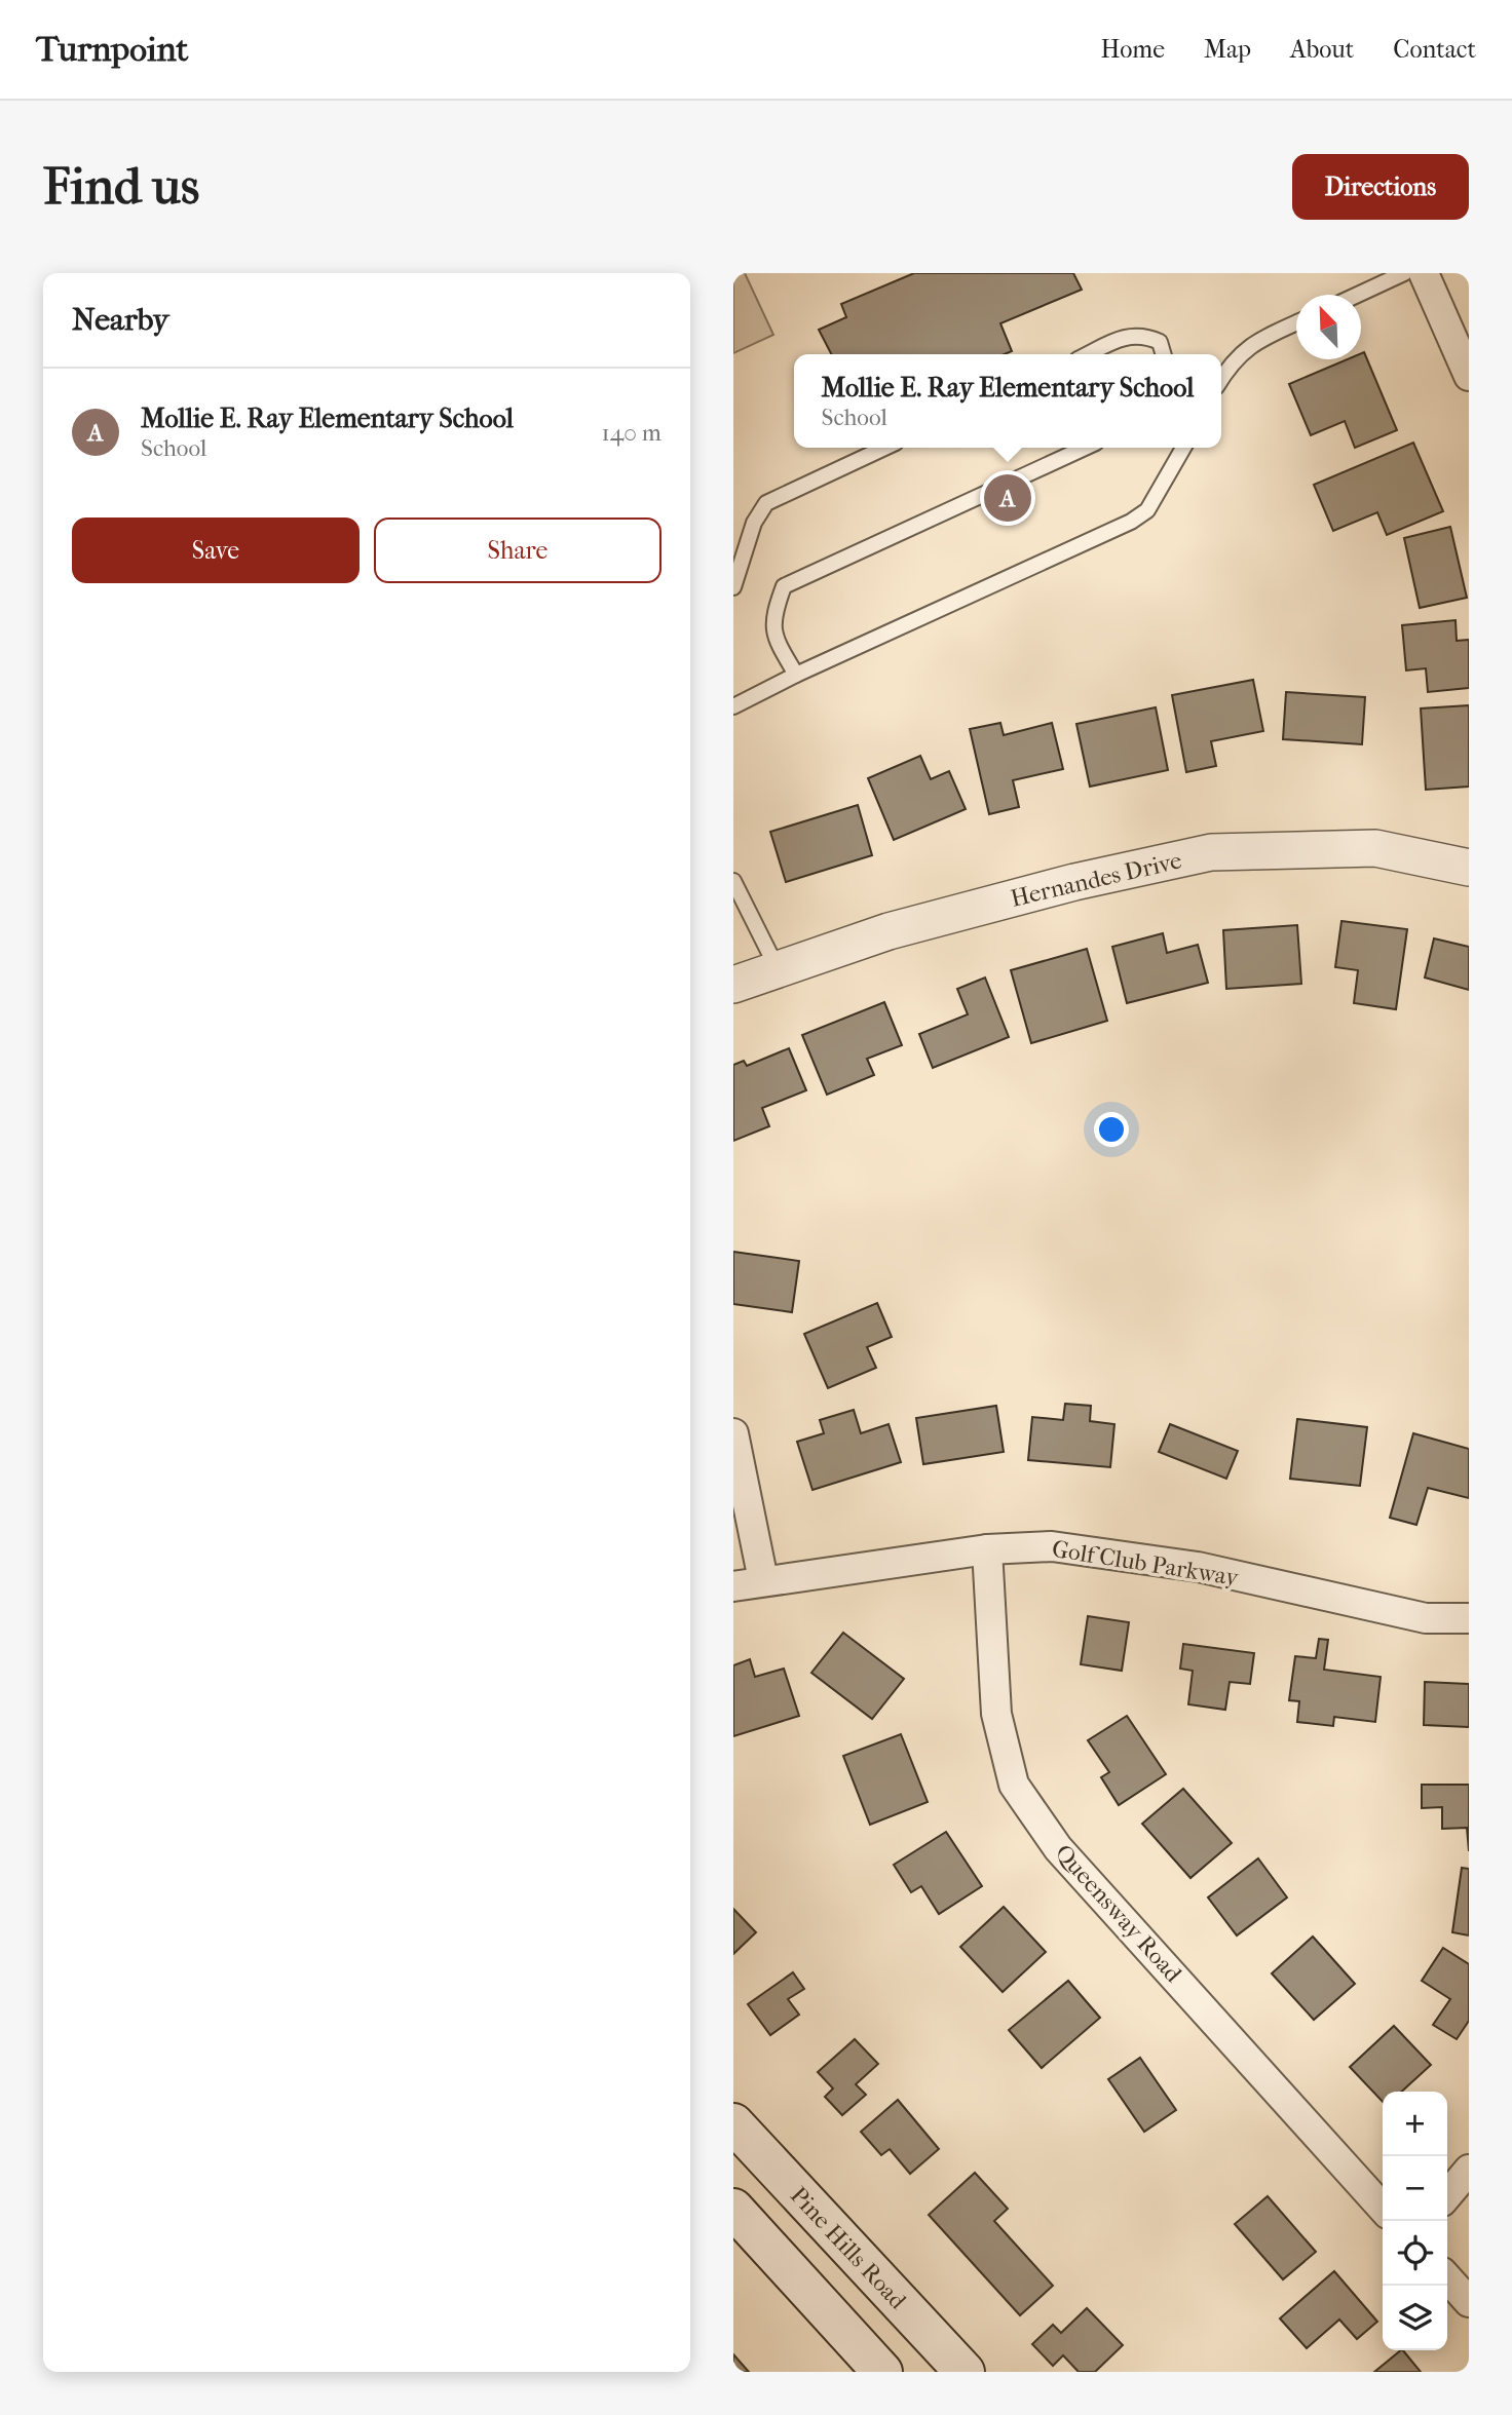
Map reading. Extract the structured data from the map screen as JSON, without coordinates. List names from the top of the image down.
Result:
{
  "streets": {
    "main road": ["Pine Hills Road"],
    "street": ["Hernandes Drive", "Golf Club Parkway", "Queensway Road"]
  },
  "crossings": [
    ["Golf Club Parkway", "Queensway Road"]
  ],
  "north": "top left",
  "page": {
    "header": "Turnpoint",
    "nav": [
      "Home",
      "Map",
      "About",
      "Contact"
    ],
    "buttons": [
      "Directions",
      ["Save", "Share"]
    ],
    "title": "Find us",
    "heading": "Nearby",
    "popup": ["Mollie E. Ray Elementary School", "School"],
    "list": [
      {
        "mark": "A",
        "name": "Mollie E. Ray Elementary School",
        "note": "School",
        "value": "140 m"
      }
    ],
    "pins": "A",
    "map_buttons": ["+", "−"]
  }
}
